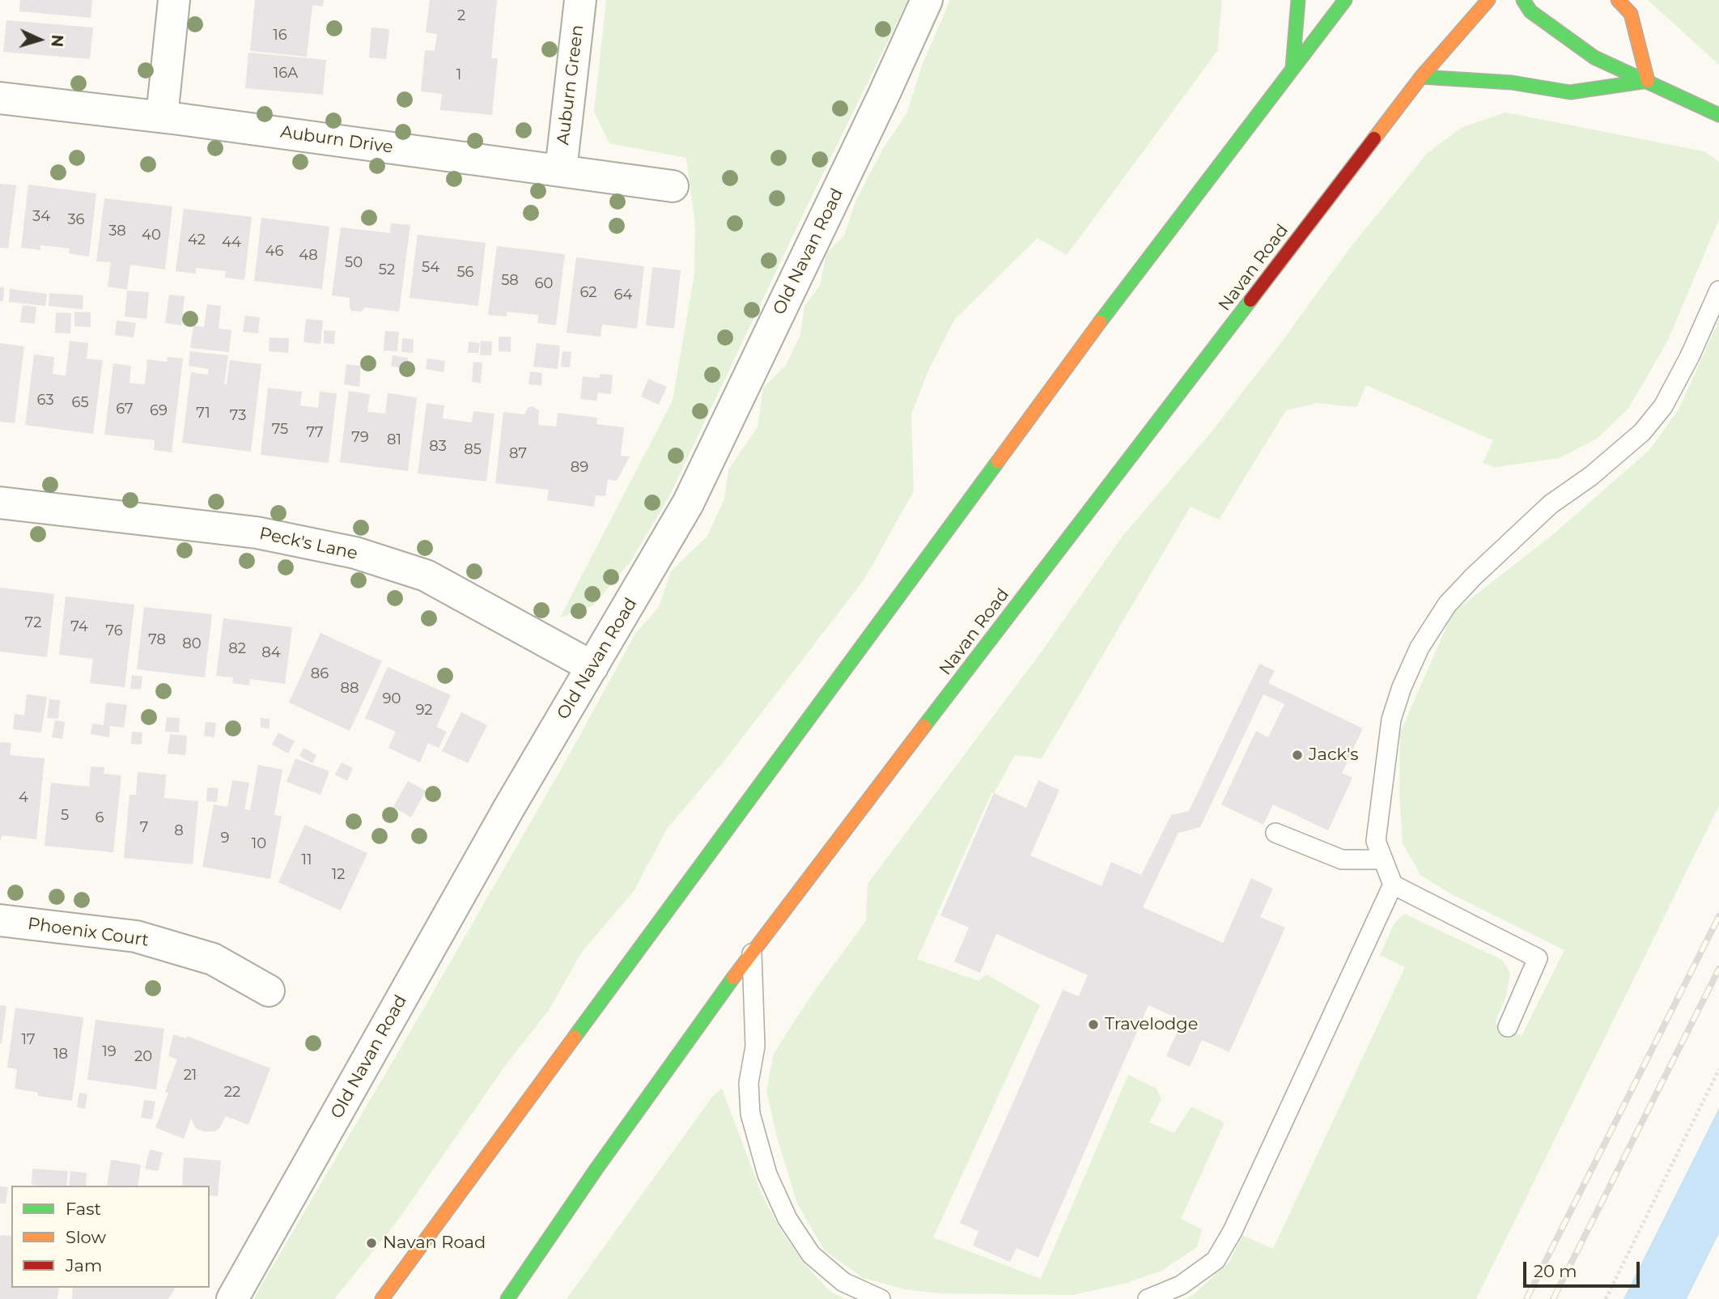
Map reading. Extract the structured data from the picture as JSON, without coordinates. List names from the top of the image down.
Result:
{
  "streets": {
    "main road": ["Navan Road"],
    "street": [
      "Auburn Green",
      "Auburn Drive",
      "Old Navan Road",
      "Peck's Lane",
      "Phoenix Court"
    ]
  },
  "crossings": [
    ["Auburn Green", "Auburn Drive"],
    ["Old Navan Road", "Peck's Lane"]
  ],
  "places": ["Jack's", "Travelodge", "Navan Road"],
  "house_numbers": [
    "2",
    "16",
    "16A",
    "1",
    "34",
    "36",
    "38",
    "40",
    "42",
    "44",
    "46",
    "48",
    "50",
    "54",
    "52",
    "56",
    "58",
    "60",
    "62",
    "64",
    "63",
    "65",
    "67",
    "69",
    "71",
    "73",
    "75",
    "77",
    "79",
    "81",
    "83",
    "85",
    "87",
    "89",
    "72",
    "74",
    "76",
    "78",
    "80",
    "82",
    "84",
    "86",
    "88",
    "90",
    "92",
    "4",
    "5",
    "6",
    "7",
    "8",
    "9",
    "10",
    "11",
    "12",
    "17",
    "19",
    "18",
    "20",
    "21",
    "22"
  ],
  "legend": ["Fast", "Slow", "Jam"],
  "scale_bar": "20 m",
  "north": "right"
}
